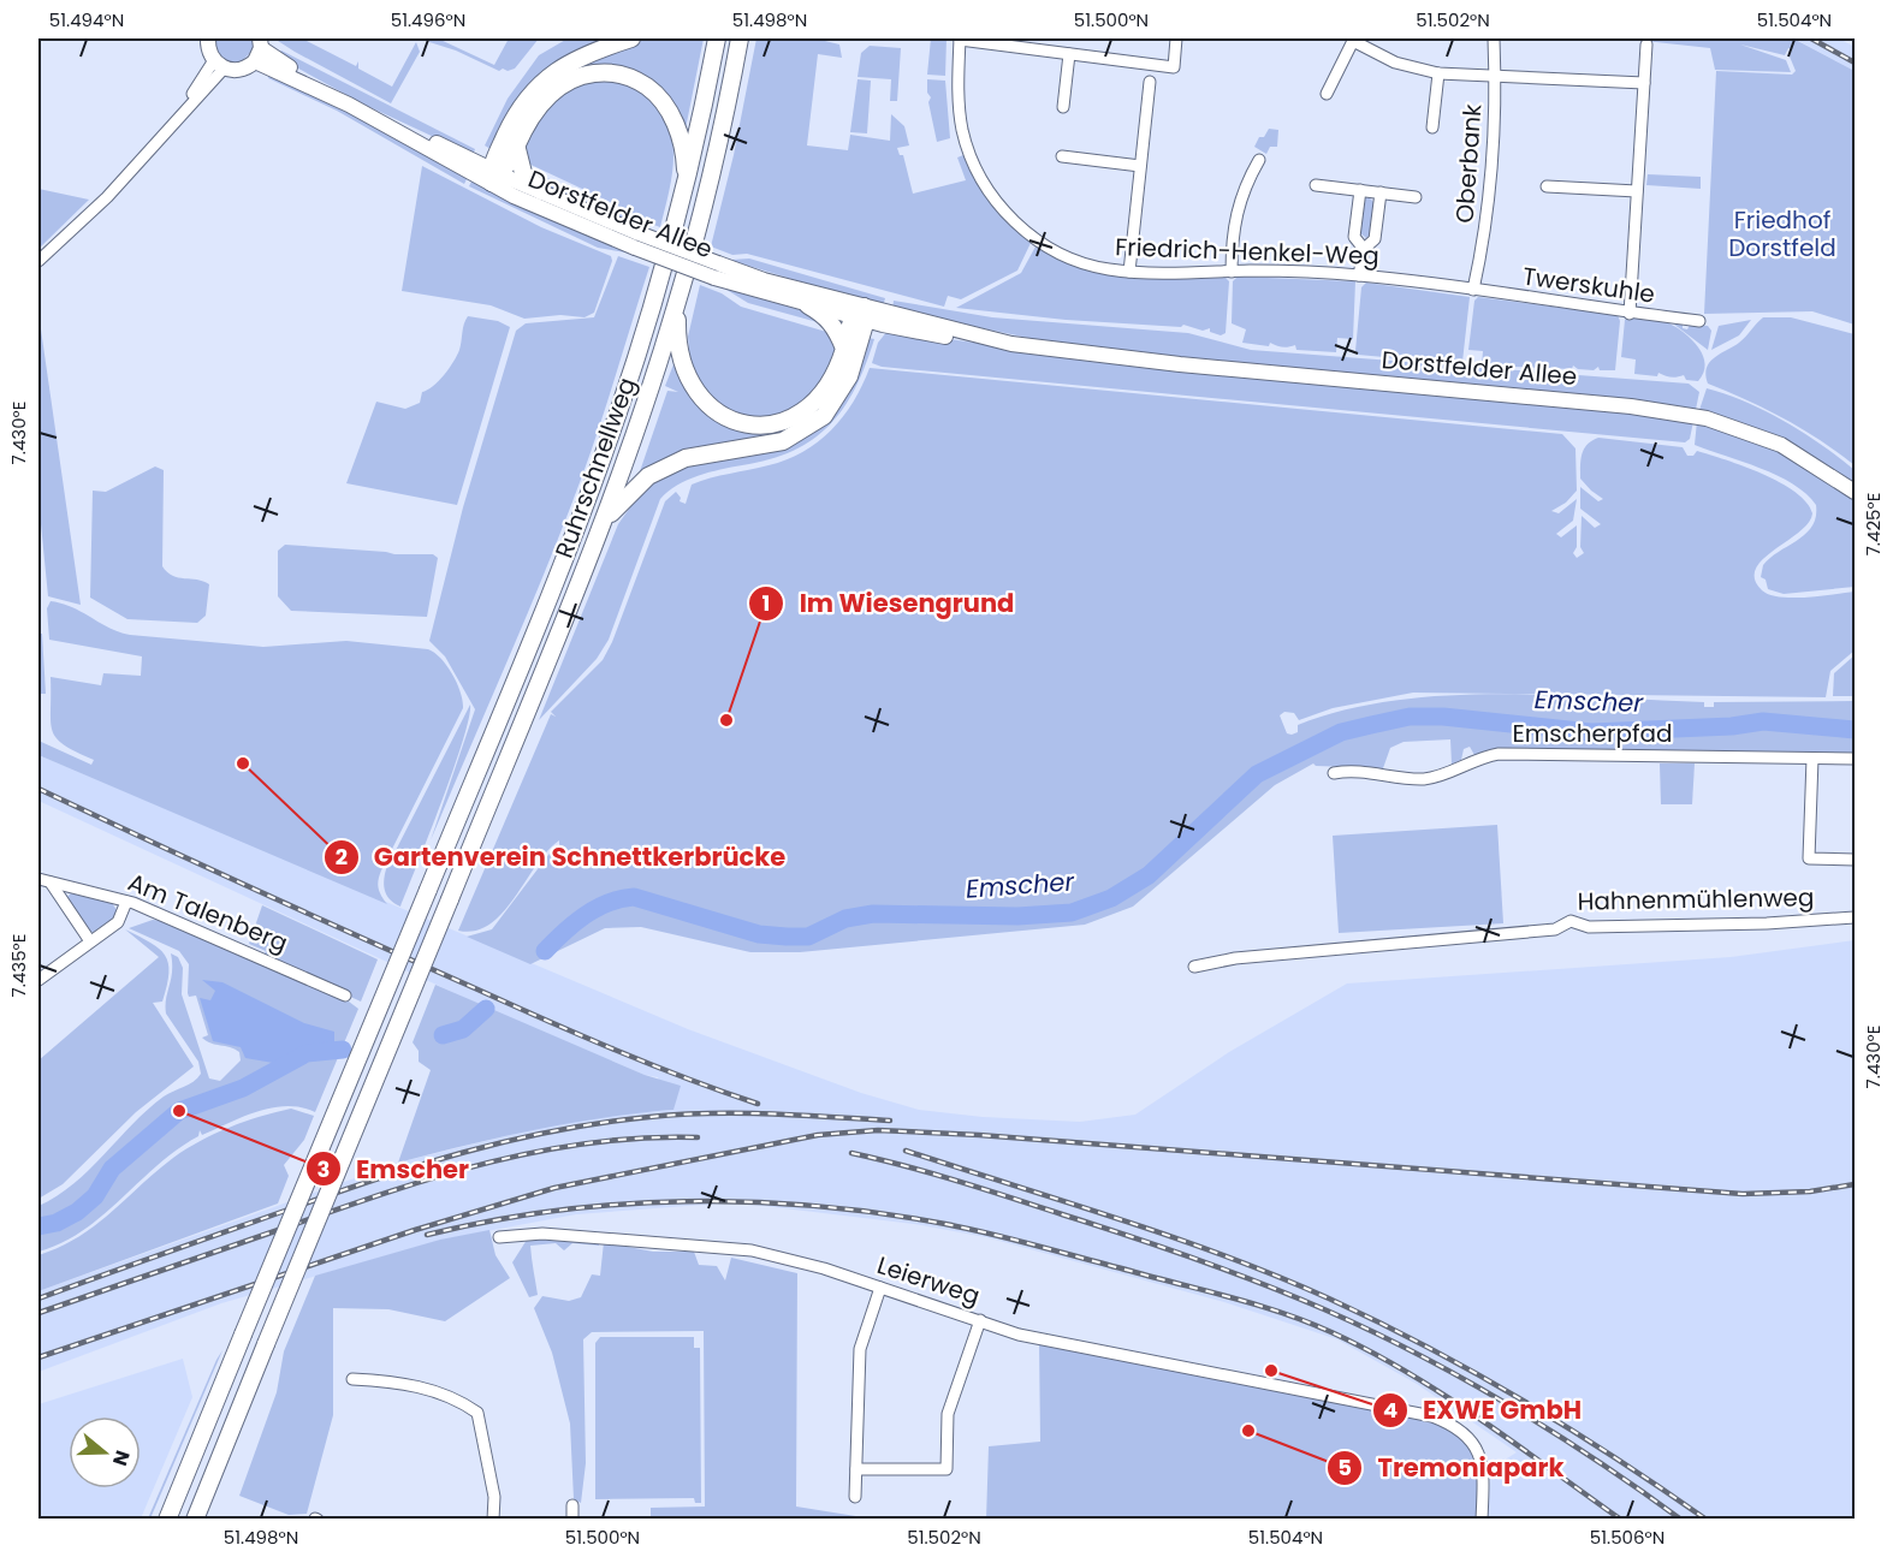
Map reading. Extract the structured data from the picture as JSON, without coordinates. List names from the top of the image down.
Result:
{
  "streets": {
    "highway": ["Ruhrschnellweg"],
    "main road": ["Dorstfelder Allee"],
    "street": [
      "Oberbank",
      "Friedrich-Henkel-Weg",
      "Twerskuhle",
      "Emscherpfad",
      "Hahnenmühlenweg",
      "Am Talenberg",
      "Leierweg"
    ]
  },
  "crossings": [
    ["Oberbank", "Friedrich-Henkel-Weg"],
    ["Oberbank", "Twerskuhle"],
    ["Friedrich-Henkel-Weg", "Twerskuhle"]
  ],
  "water": ["Emscher"],
  "parks": ["Friedhof Dorstfeld"],
  "places": [
    "Im Wiesengrund",
    "Gartenverein Schnettkerbrücke",
    "Emscher",
    "EXWE GmbH",
    "Tremoniapark"
  ],
  "north": "right",
  "coordinates": [
    "51.494°N",
    "51.496°N",
    "51.498°N",
    "51.500°N",
    "51.502°N",
    "51.504°N",
    "7.430°E",
    "7.425°E",
    "7.435°E",
    "51.506°N"
  ]
}
